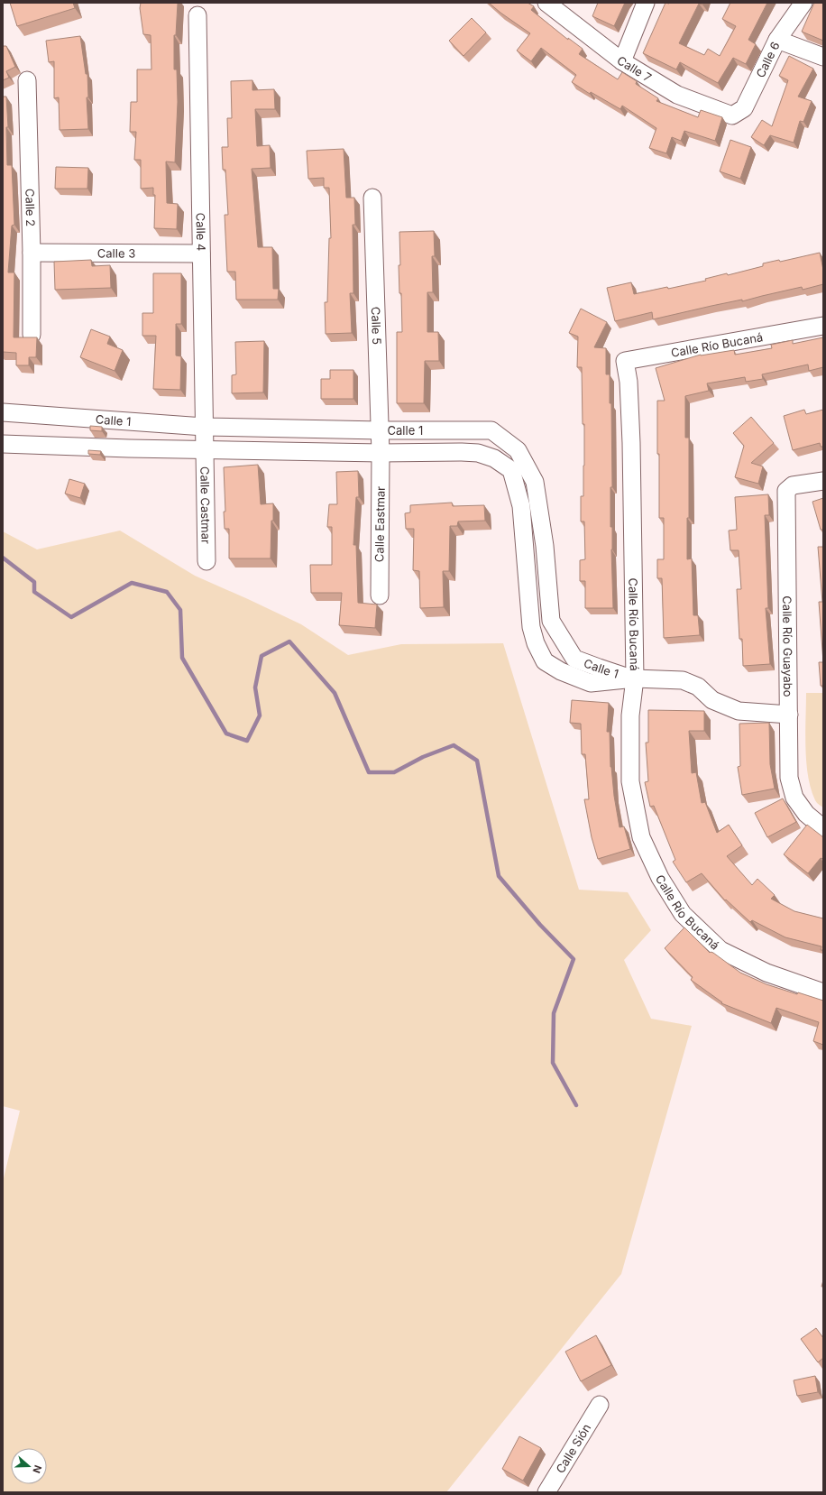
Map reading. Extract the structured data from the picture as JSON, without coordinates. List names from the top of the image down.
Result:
{
  "streets": {
    "street": [
      "Calle 6",
      "Calle 7",
      "Calle 2",
      "Calle 4",
      "Calle 3",
      "Calle 5",
      "Calle Río Bucaná",
      "Calle 1",
      "Calle Castmar",
      "Calle Eastmar",
      "Calle Río Guayabo",
      "Calle Sión"
    ]
  },
  "crossings": [
    ["Calle 6", "Calle 7"],
    ["Calle 2", "Calle 3"],
    ["Calle 4", "Calle 3"],
    ["Calle 4", "Calle 1"],
    ["Calle 4", "Calle Castmar"],
    ["Calle 5", "Calle 1"],
    ["Calle 5", "Calle Eastmar"],
    ["Calle Río Bucaná", "Calle 1"],
    ["Calle 1", "Calle Castmar"],
    ["Calle 1", "Calle Eastmar"],
    ["Calle 1", "Calle Río Guayabo"]
  ],
  "north": "right"
}
